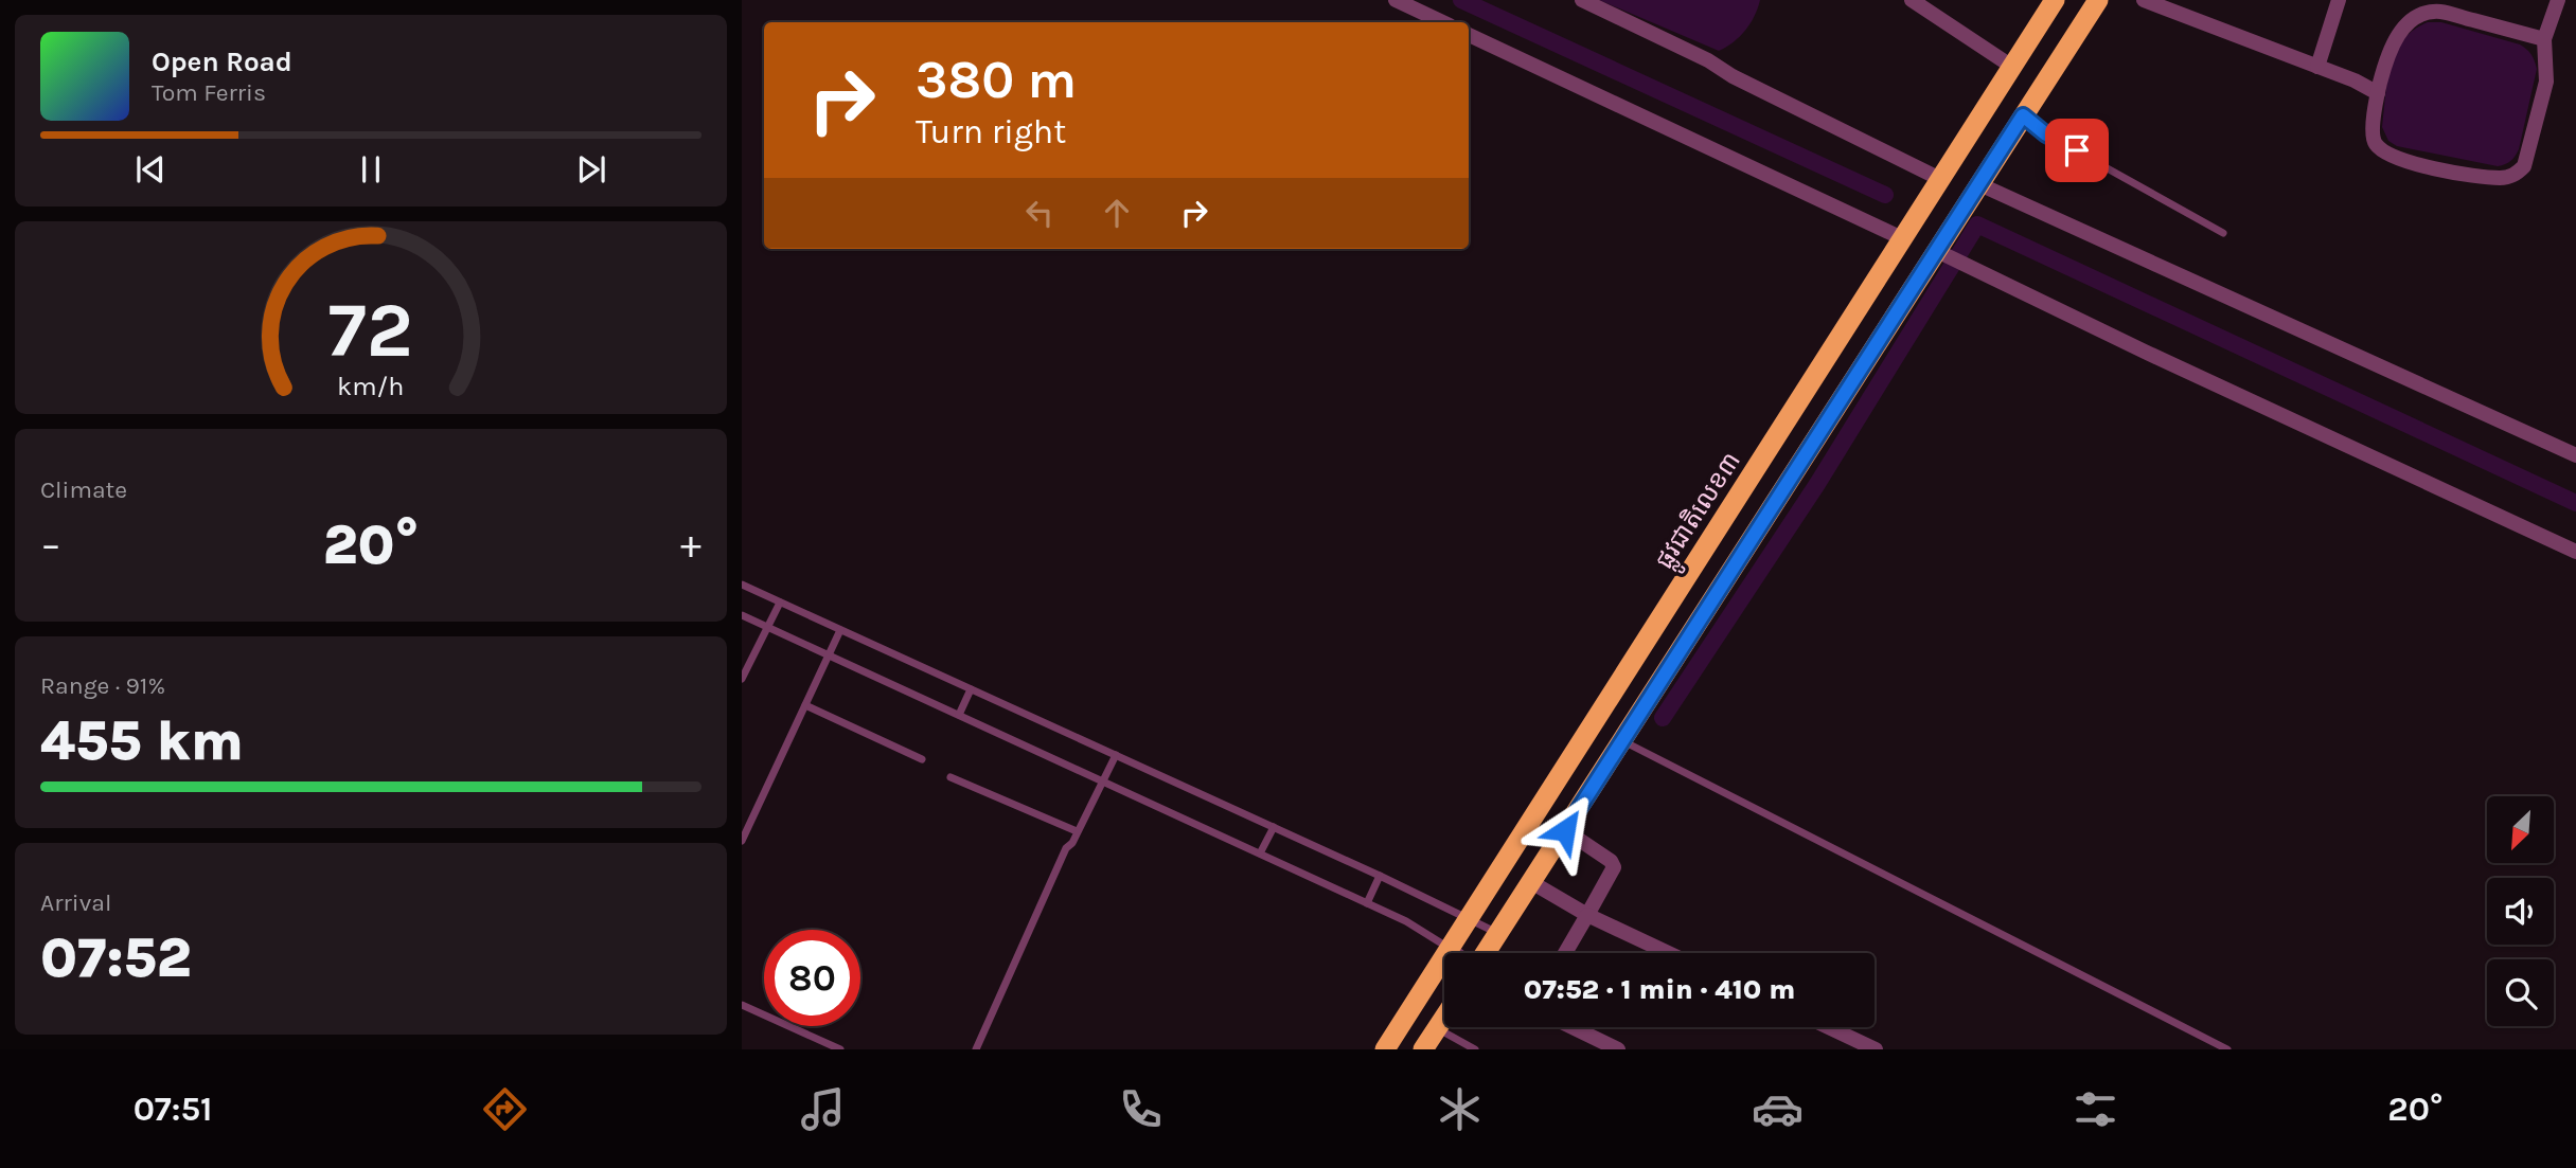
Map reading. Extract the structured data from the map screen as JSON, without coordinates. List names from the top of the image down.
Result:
{
  "streets": {
    "highway": ["ផ្លូវជាតិលេខ៣"]
  },
  "north": "bottom left",
  "page": {
    "turn": ["380 m", "Turn right"],
    "song": ["Open Road", "Tom Ferris"],
    "tile": [
      "Climate",
      ["Range · 91%", "455 km"],
      ["Arrival", "07:52"]
    ],
    "heat": ["−", "20°", "+"],
    "limit": "80",
    "trip": "07:52 · 1 min · 410 m",
    "tabs": ["07:51", "20°"],
    "gauge": ["72", "km/h"]
  }
}
